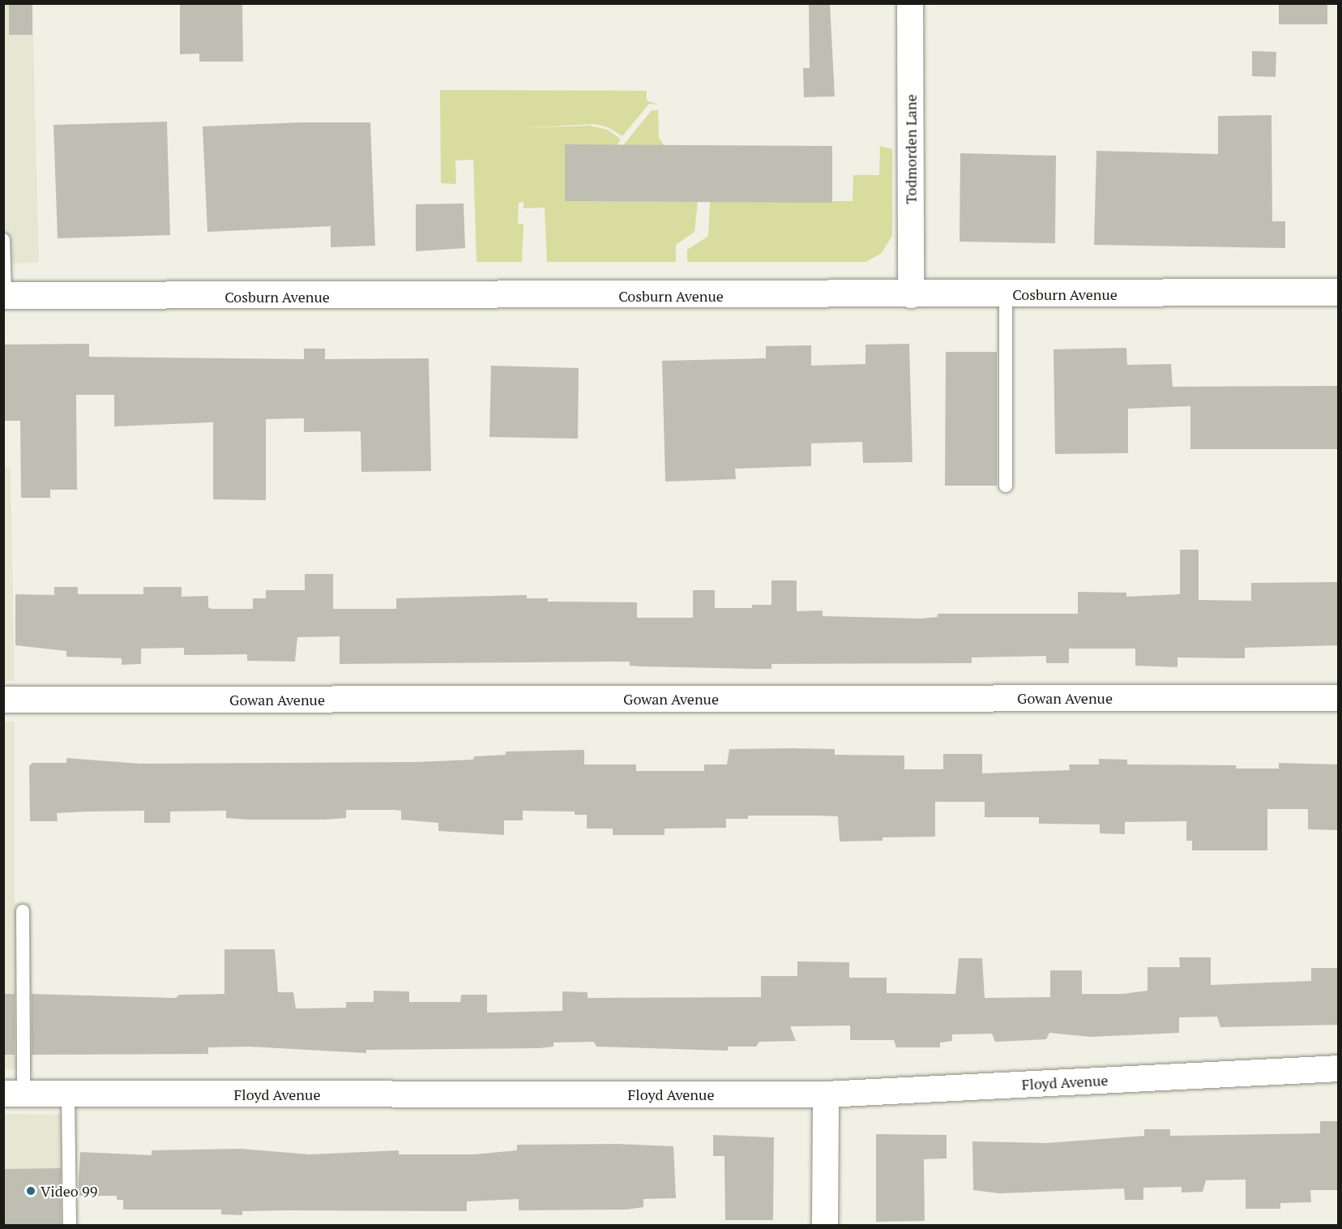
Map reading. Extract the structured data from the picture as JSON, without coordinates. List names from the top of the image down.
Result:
{
  "streets": {
    "street": [
      "Todmorden Lane",
      "Cosburn Avenue",
      "Gowan Avenue",
      "Floyd Avenue"
    ]
  },
  "crossings": [
    ["Todmorden Lane", "Cosburn Avenue"]
  ],
  "places": ["Video 99"]
}
